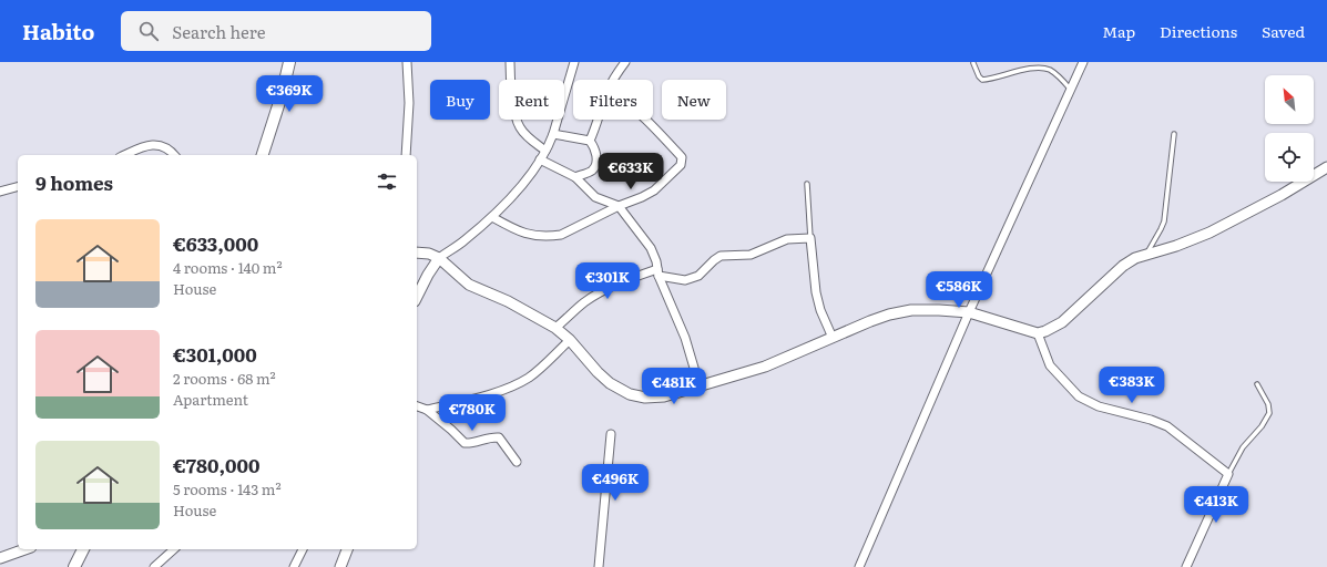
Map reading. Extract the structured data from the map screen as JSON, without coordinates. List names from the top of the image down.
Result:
{
  "north": "top left",
  "page": {
    "header": "Habito",
    "search": "Search here",
    "nav": ["Map", "Directions", "Saved"],
    "price": [
      "€369K",
      "€633K",
      "€301K",
      "€586K",
      "€383K",
      "€481K",
      "€780K",
      "€496K",
      "€413K"
    ],
    "chip": [
      "Buy",
      "Rent",
      "Filters",
      "New"
    ],
    "heading": "9 homes",
    "list": [
      {
        "name": "€633,000",
        "note": "4 rooms · 140 m² · House"
      },
      {
        "name": "€301,000",
        "note": "2 rooms · 68 m² · Apartment"
      },
      {
        "name": "€780,000",
        "note": "5 rooms · 143 m² · House"
      }
    ]
  }
}
